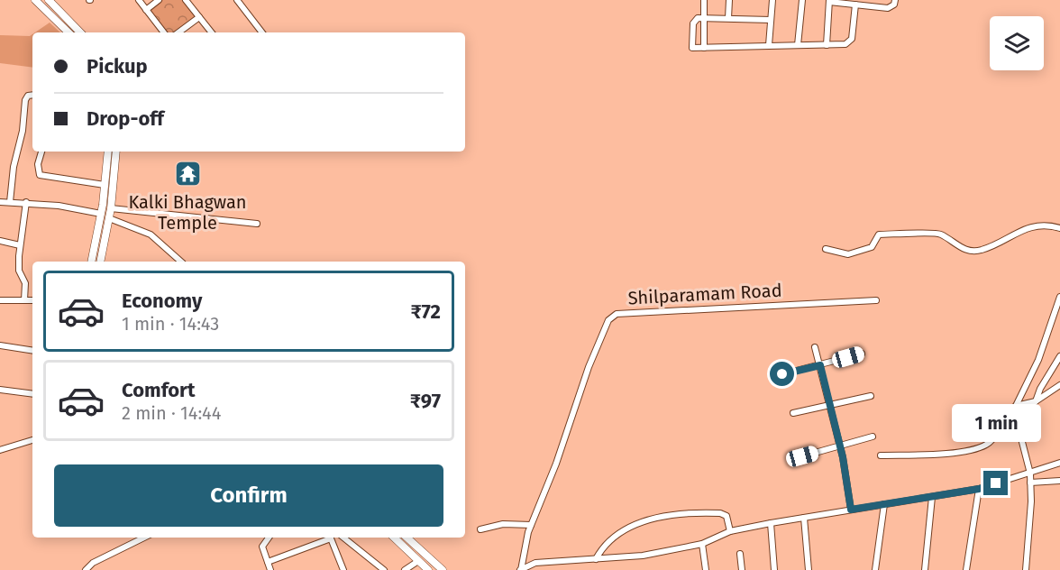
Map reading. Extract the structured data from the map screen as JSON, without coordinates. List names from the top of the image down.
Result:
{
  "streets": {
    "street": ["Shilparamam Road"]
  },
  "places": {
    "temple": ["Kalki Bhagwan Temple"]
  },
  "page": {
    "banner": ["Pickup", "Drop-off"],
    "list": [
      {
        "name": "Economy",
        "note": "1 min · 14:43",
        "value": "₹72"
      },
      {
        "name": "Comfort",
        "note": "2 min · 14:44",
        "value": "₹97"
      }
    ],
    "bubble": "1 min",
    "buttons": "Confirm"
  }
}
